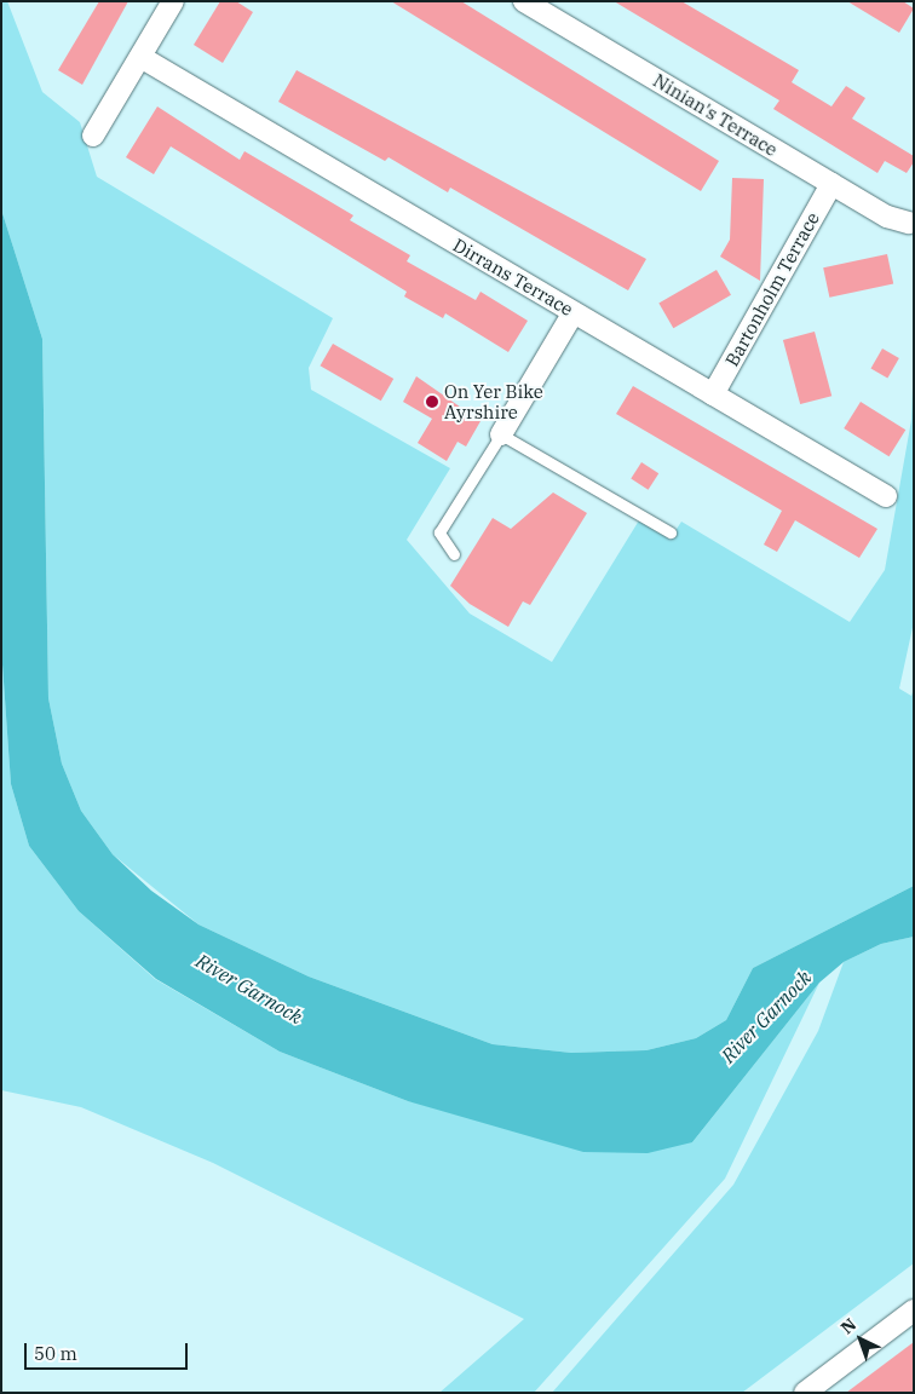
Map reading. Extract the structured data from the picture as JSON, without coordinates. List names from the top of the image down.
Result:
{
  "streets": {
    "street": ["Ninian's Terrace", "Dirrans Terrace", "Bartonholm Terrace"]
  },
  "crossings": [
    ["Ninian's Terrace", "Bartonholm Terrace"],
    ["Dirrans Terrace", "Bartonholm Terrace"]
  ],
  "water": ["River Garnock"],
  "places": ["On Yer Bike Ayrshire"],
  "scale_bar": "50 m",
  "north": "top left"
}
